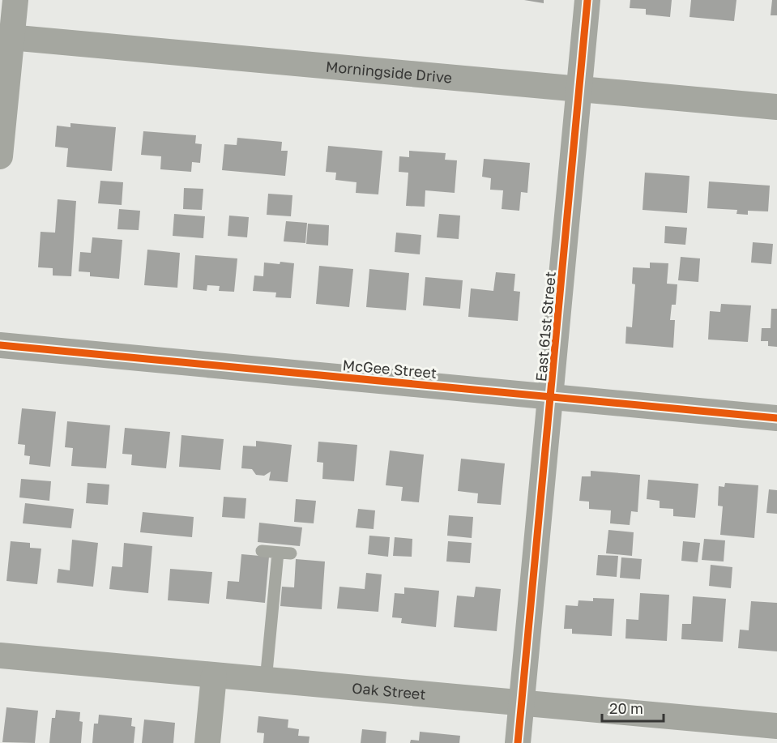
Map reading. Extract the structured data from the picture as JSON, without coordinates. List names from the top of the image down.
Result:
{
  "streets": {
    "street": [
      "Morningside Drive",
      "East 61st Street",
      "McGee Street",
      "Oak Street"
    ]
  },
  "crossings": [
    ["Morningside Drive", "East 61st Street"],
    ["East 61st Street", "McGee Street"],
    ["East 61st Street", "Oak Street"]
  ],
  "scale_bar": "20 m"
}
